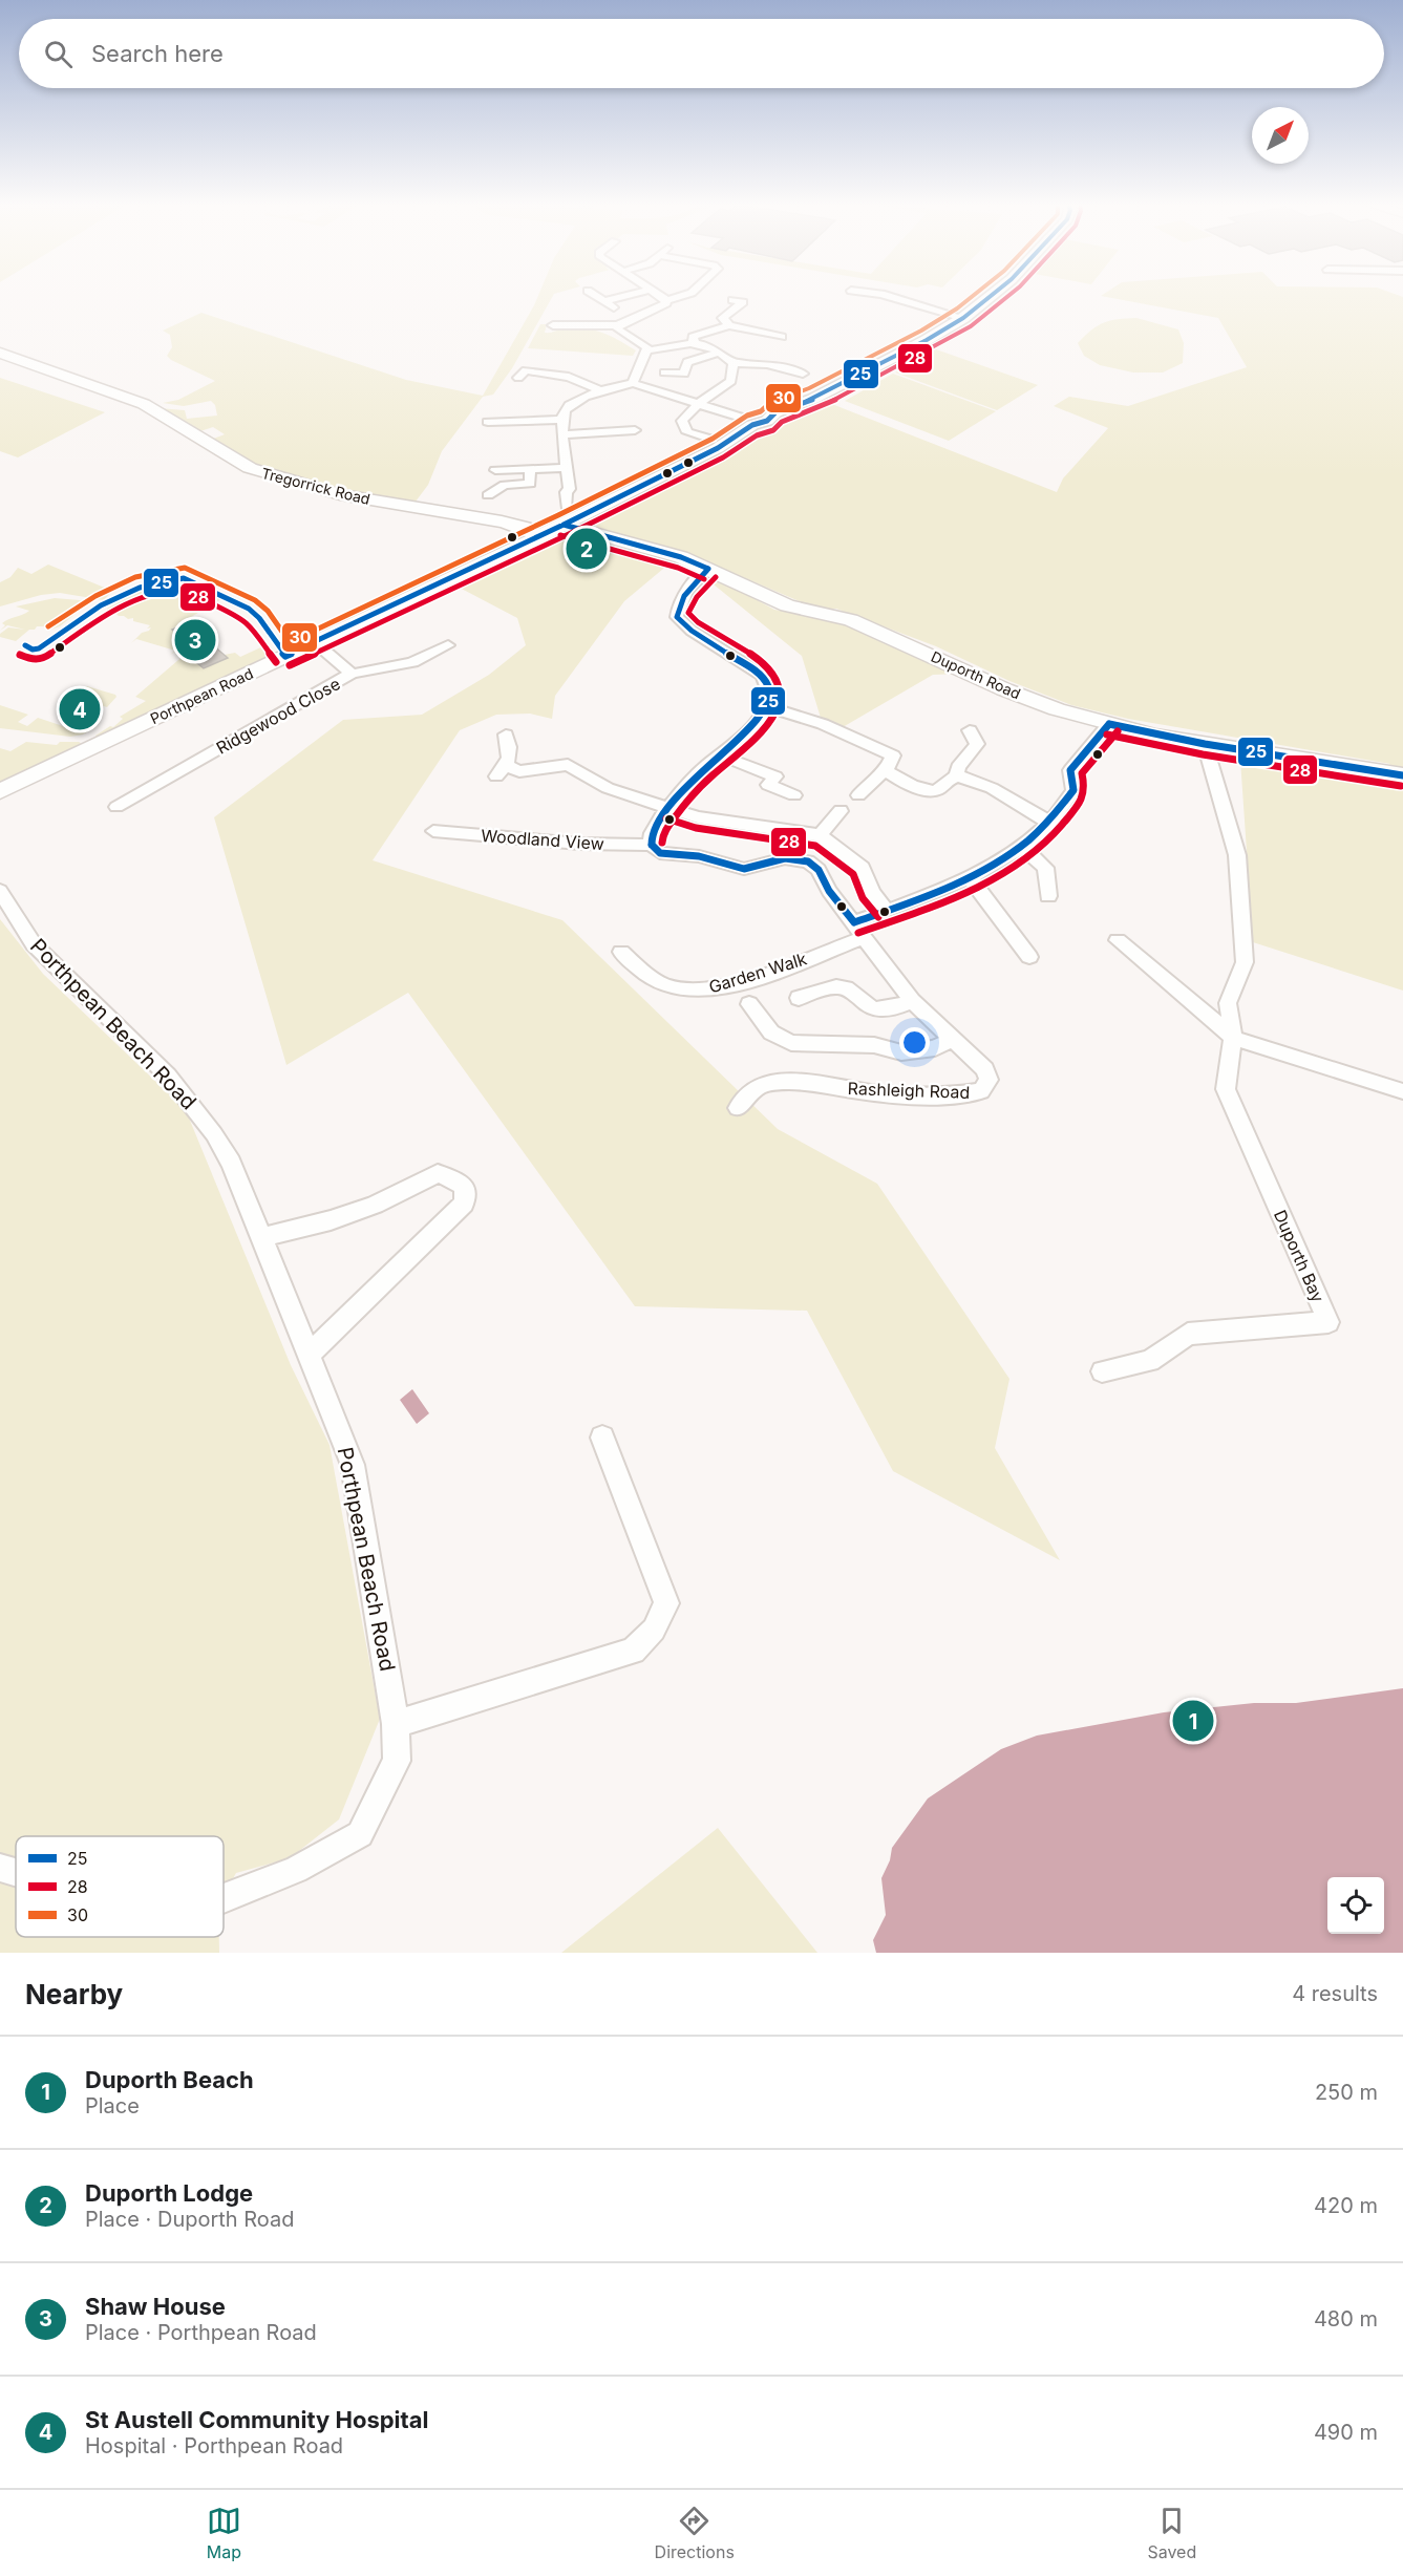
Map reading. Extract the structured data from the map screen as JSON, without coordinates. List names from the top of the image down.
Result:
{
  "streets": {
    "street": [
      "Tregorrick Road",
      "Duporth Road",
      "Porthpean Road",
      "Ridgewood Close",
      "Woodland View",
      "Garden Walk",
      "Porthpean Beach Road",
      "Rashleigh Road",
      "Duporth Bay"
    ]
  },
  "crossings": [
    ["Tregorrick Road", "Porthpean Road"],
    ["Duporth Road", "Porthpean Road"],
    ["Duporth Road", "Garden Walk"],
    ["Duporth Road", "Duporth Bay"],
    ["Woodland View", "Garden Walk"],
    ["Woodland View", "Rashleigh Road"],
    ["Garden Walk", "Rashleigh Road"]
  ],
  "lines": ["transit line 25", "transit line 28", "transit line 30"],
  "legend": ["25", "28", "30"],
  "north": "top right",
  "page": {
    "search": "Search here",
    "pins": [
      "2",
      "3",
      "4",
      "1"
    ],
    "heading": ["Nearby", "4 results"],
    "list": [
      {
        "mark": "1",
        "name": "Duporth Beach",
        "note": "Place",
        "value": "250 m"
      },
      {
        "mark": "2",
        "name": "Duporth Lodge",
        "note": "Place · Duporth Road",
        "value": "420 m"
      },
      {
        "mark": "3",
        "name": "Shaw House",
        "note": "Place · Porthpean Road",
        "value": "480 m"
      },
      {
        "mark": "4",
        "name": "St Austell Community Hospital",
        "note": "Hospital · Porthpean Road",
        "value": "490 m"
      }
    ],
    "nav": ["Map", "Directions", "Saved"]
  }
}
